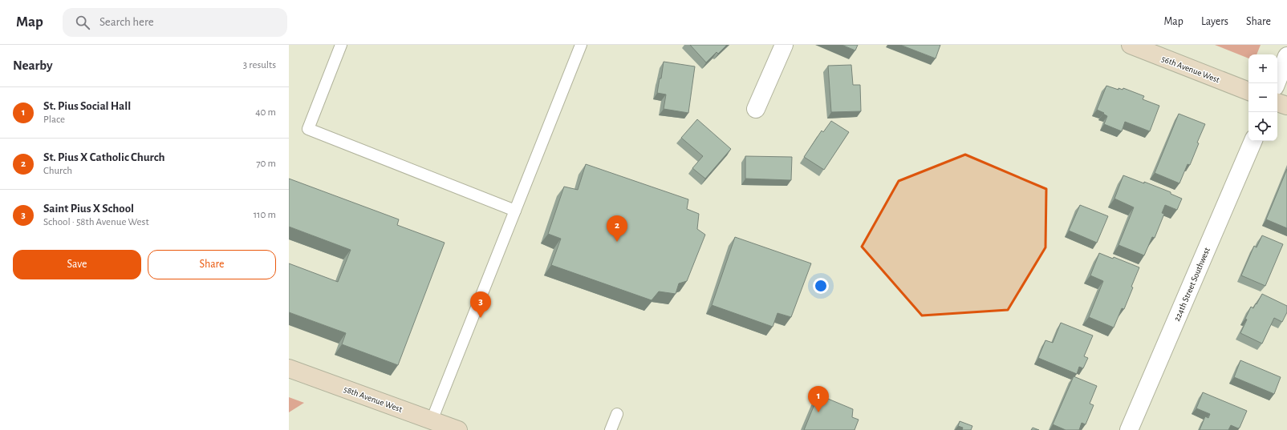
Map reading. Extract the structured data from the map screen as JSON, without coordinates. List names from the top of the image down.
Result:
{
  "streets": {
    "street": ["56th Avenue West", "224th Street Southwest", "58th Avenue West"]
  },
  "page": {
    "header": "Map",
    "search": "Search here",
    "nav": ["Map", "Layers", "Share"],
    "heading": ["Nearby", "3 results"],
    "map_buttons": ["+", "−"],
    "list": [
      {
        "mark": "1",
        "name": "St. Pius Social Hall",
        "note": "Place",
        "value": "40 m"
      },
      {
        "mark": "2",
        "name": "St. Pius X Catholic Church",
        "note": "Church",
        "value": "70 m"
      },
      {
        "mark": "3",
        "name": "Saint Pius X School",
        "note": "School · 58th Avenue West",
        "value": "110 m"
      }
    ],
    "pins": ["2", "3", "1"],
    "buttons": ["Save", "Share"]
  }
}
